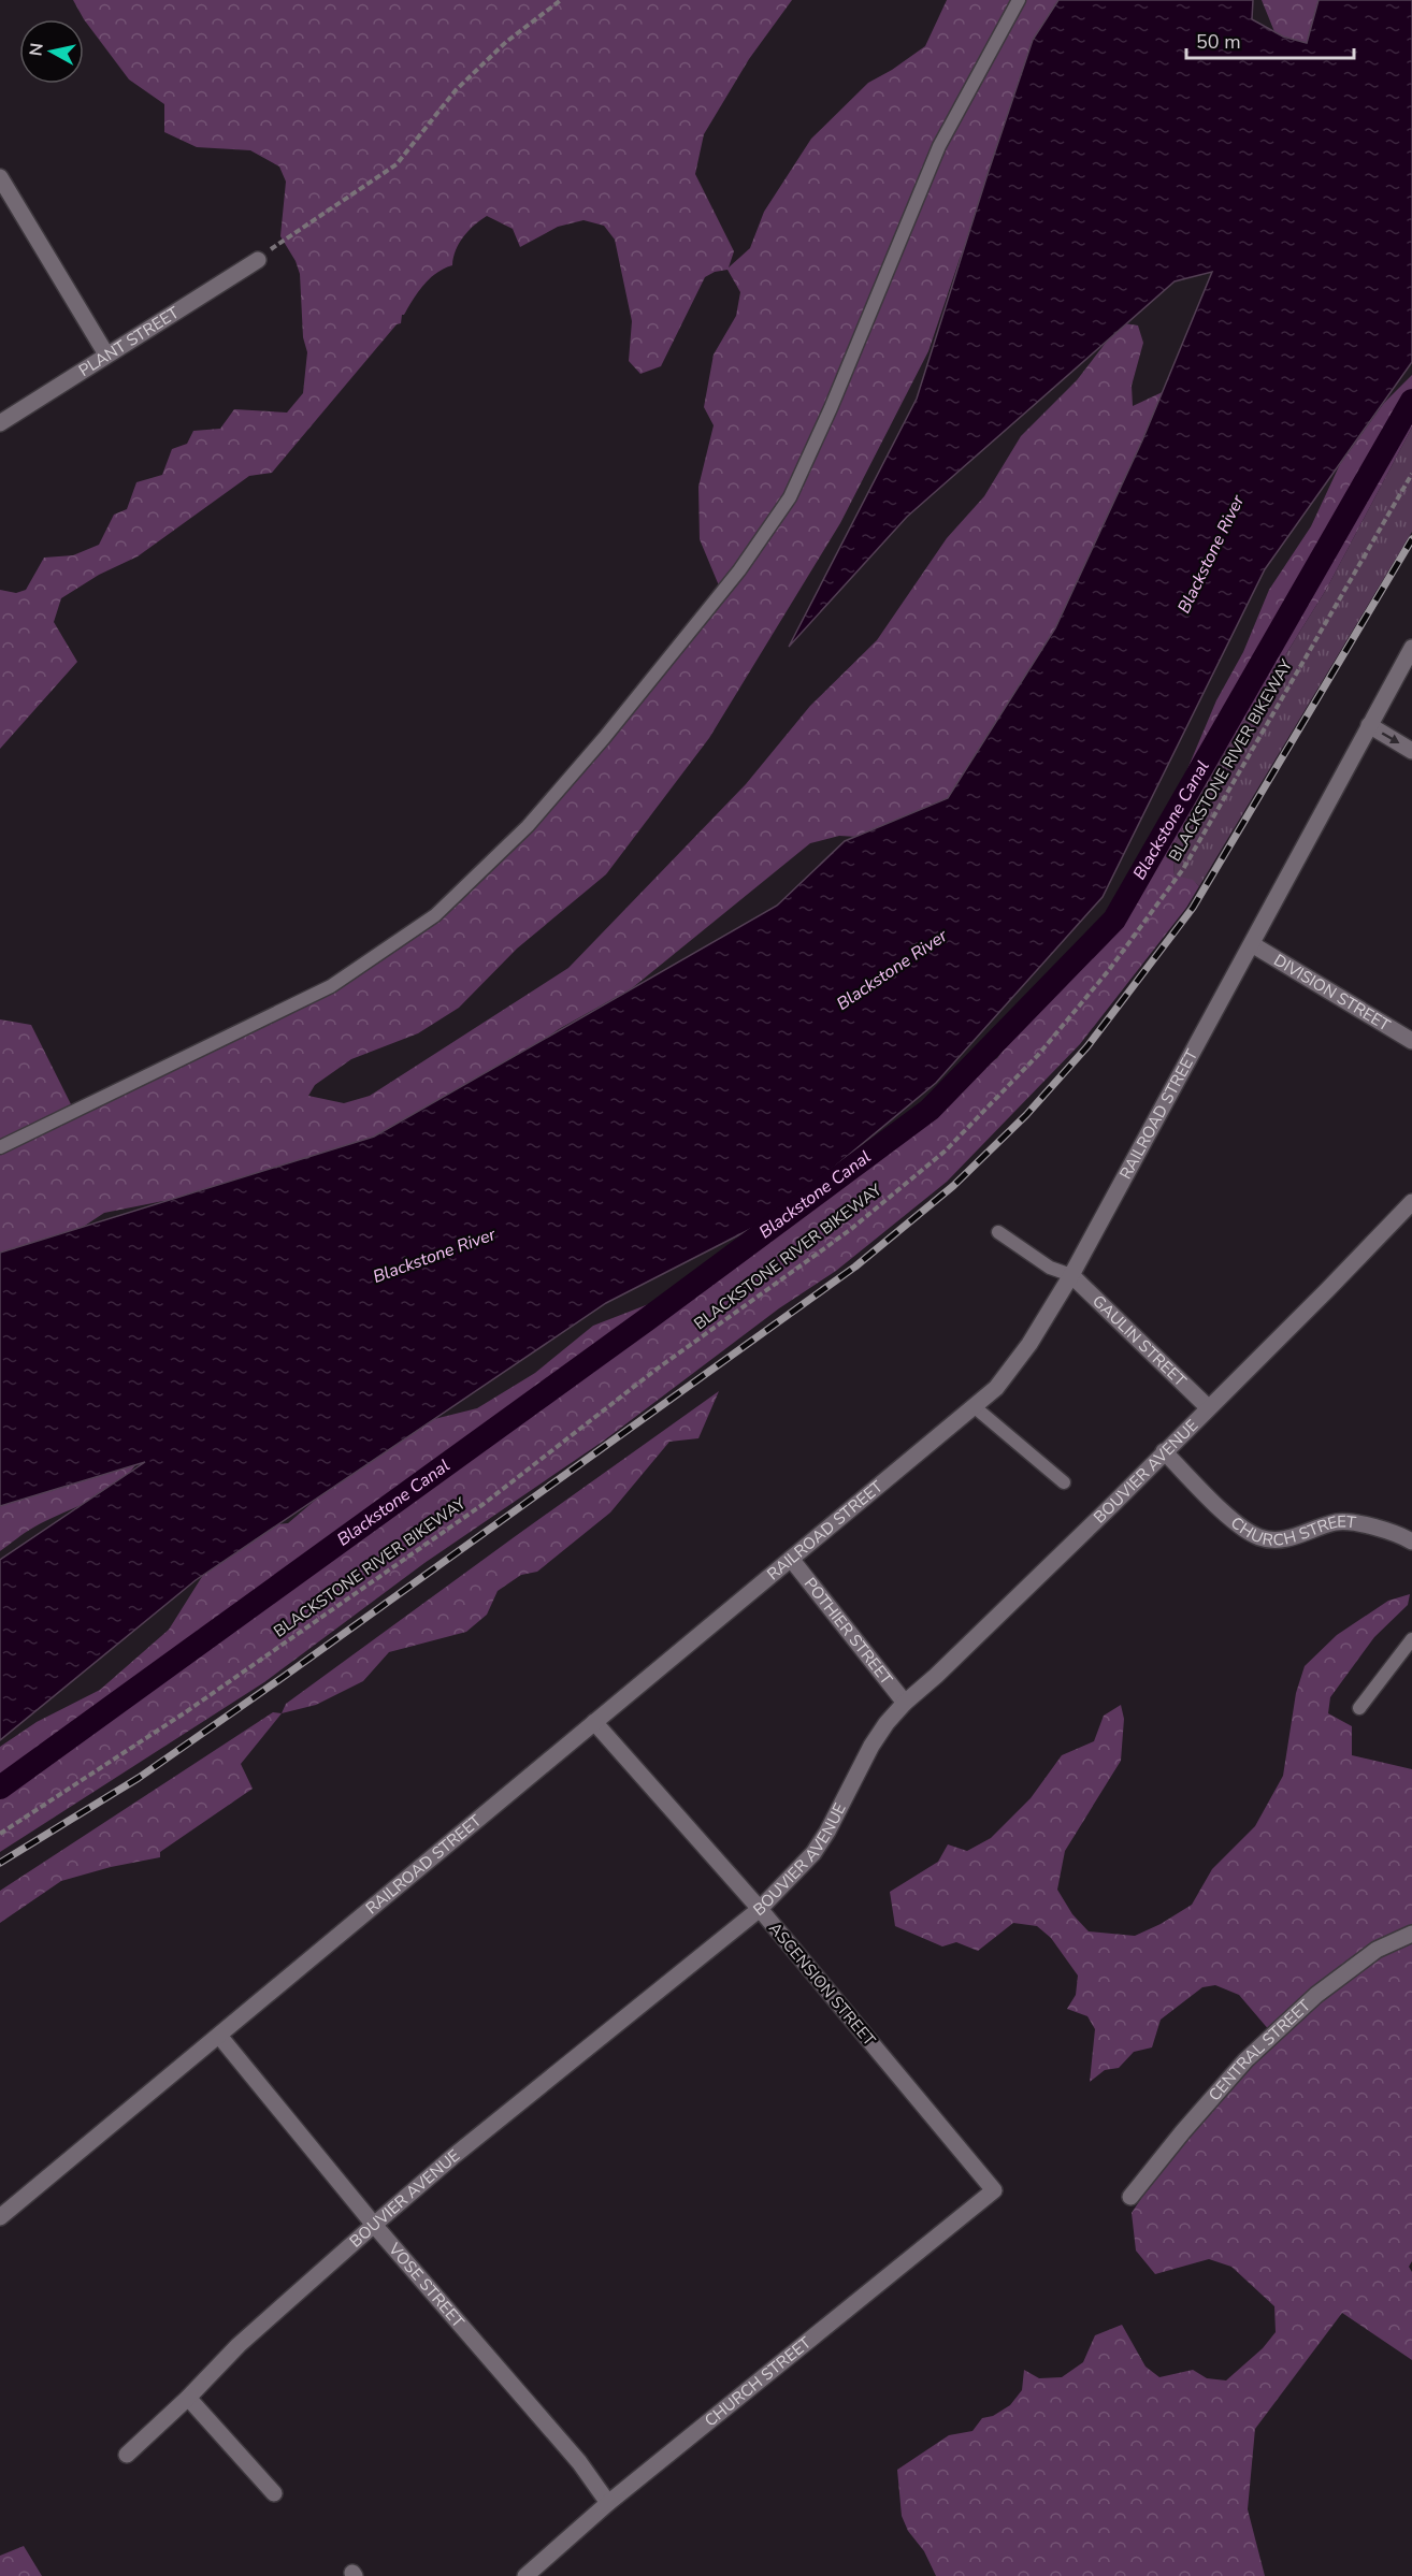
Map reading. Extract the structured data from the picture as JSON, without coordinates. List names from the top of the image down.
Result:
{
  "streets": {
    "street": [
      "PLANT STREET",
      "DIVISION STREET",
      "RAILROAD STREET",
      "GAULIN STREET",
      "BOUVIER AVENUE",
      "CHURCH STREET",
      "POTHIER STREET",
      "ASCENSION STREET",
      "CENTRAL STREET",
      "VOSE STREET"
    ],
    "path": ["BLACKSTONE RIVER BIKEWAY"]
  },
  "crossings": [
    ["DIVISION STREET", "RAILROAD STREET"],
    ["RAILROAD STREET", "GAULIN STREET"],
    ["RAILROAD STREET", "POTHIER STREET"],
    ["RAILROAD STREET", "ASCENSION STREET"],
    ["RAILROAD STREET", "VOSE STREET"],
    ["GAULIN STREET", "BOUVIER AVENUE"],
    ["BOUVIER AVENUE", "CHURCH STREET"],
    ["BOUVIER AVENUE", "POTHIER STREET"],
    ["BOUVIER AVENUE", "ASCENSION STREET"],
    ["BOUVIER AVENUE", "VOSE STREET"],
    ["CHURCH STREET", "ASCENSION STREET"],
    ["CHURCH STREET", "VOSE STREET"]
  ],
  "water": ["Blackstone River", "Blackstone Canal"],
  "scale_bar": "50 m",
  "north": "left"
}
